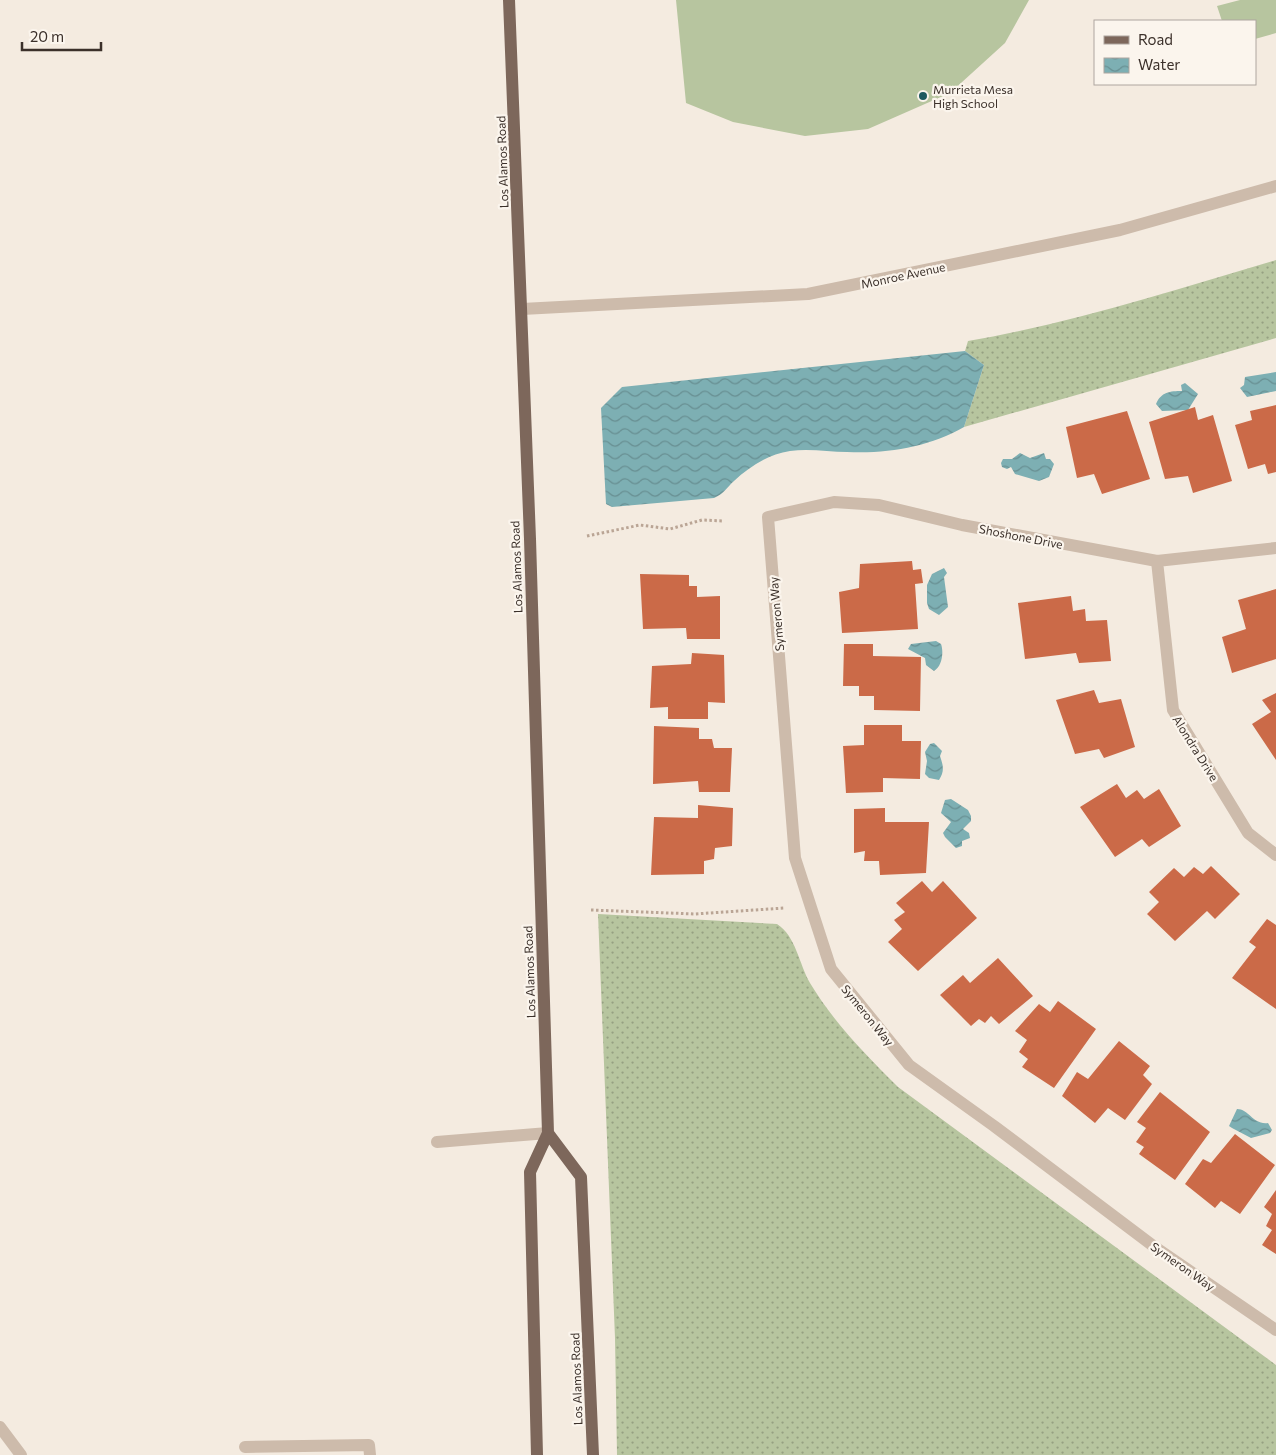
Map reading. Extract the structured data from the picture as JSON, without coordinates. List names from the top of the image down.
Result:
{
  "streets": {
    "main road": ["Los Alamos Road"],
    "street": [
      "Monroe Avenue",
      "Shoshone Drive",
      "Symeron Way",
      "Alondra Drive"
    ]
  },
  "crossings": [
    ["Los Alamos Road", "Monroe Avenue"],
    ["Shoshone Drive", "Symeron Way"],
    ["Shoshone Drive", "Alondra Drive"]
  ],
  "places": ["Murrieta Mesa High School"],
  "legend": ["Road", "Water"],
  "scale_bar": "20 m"
}
